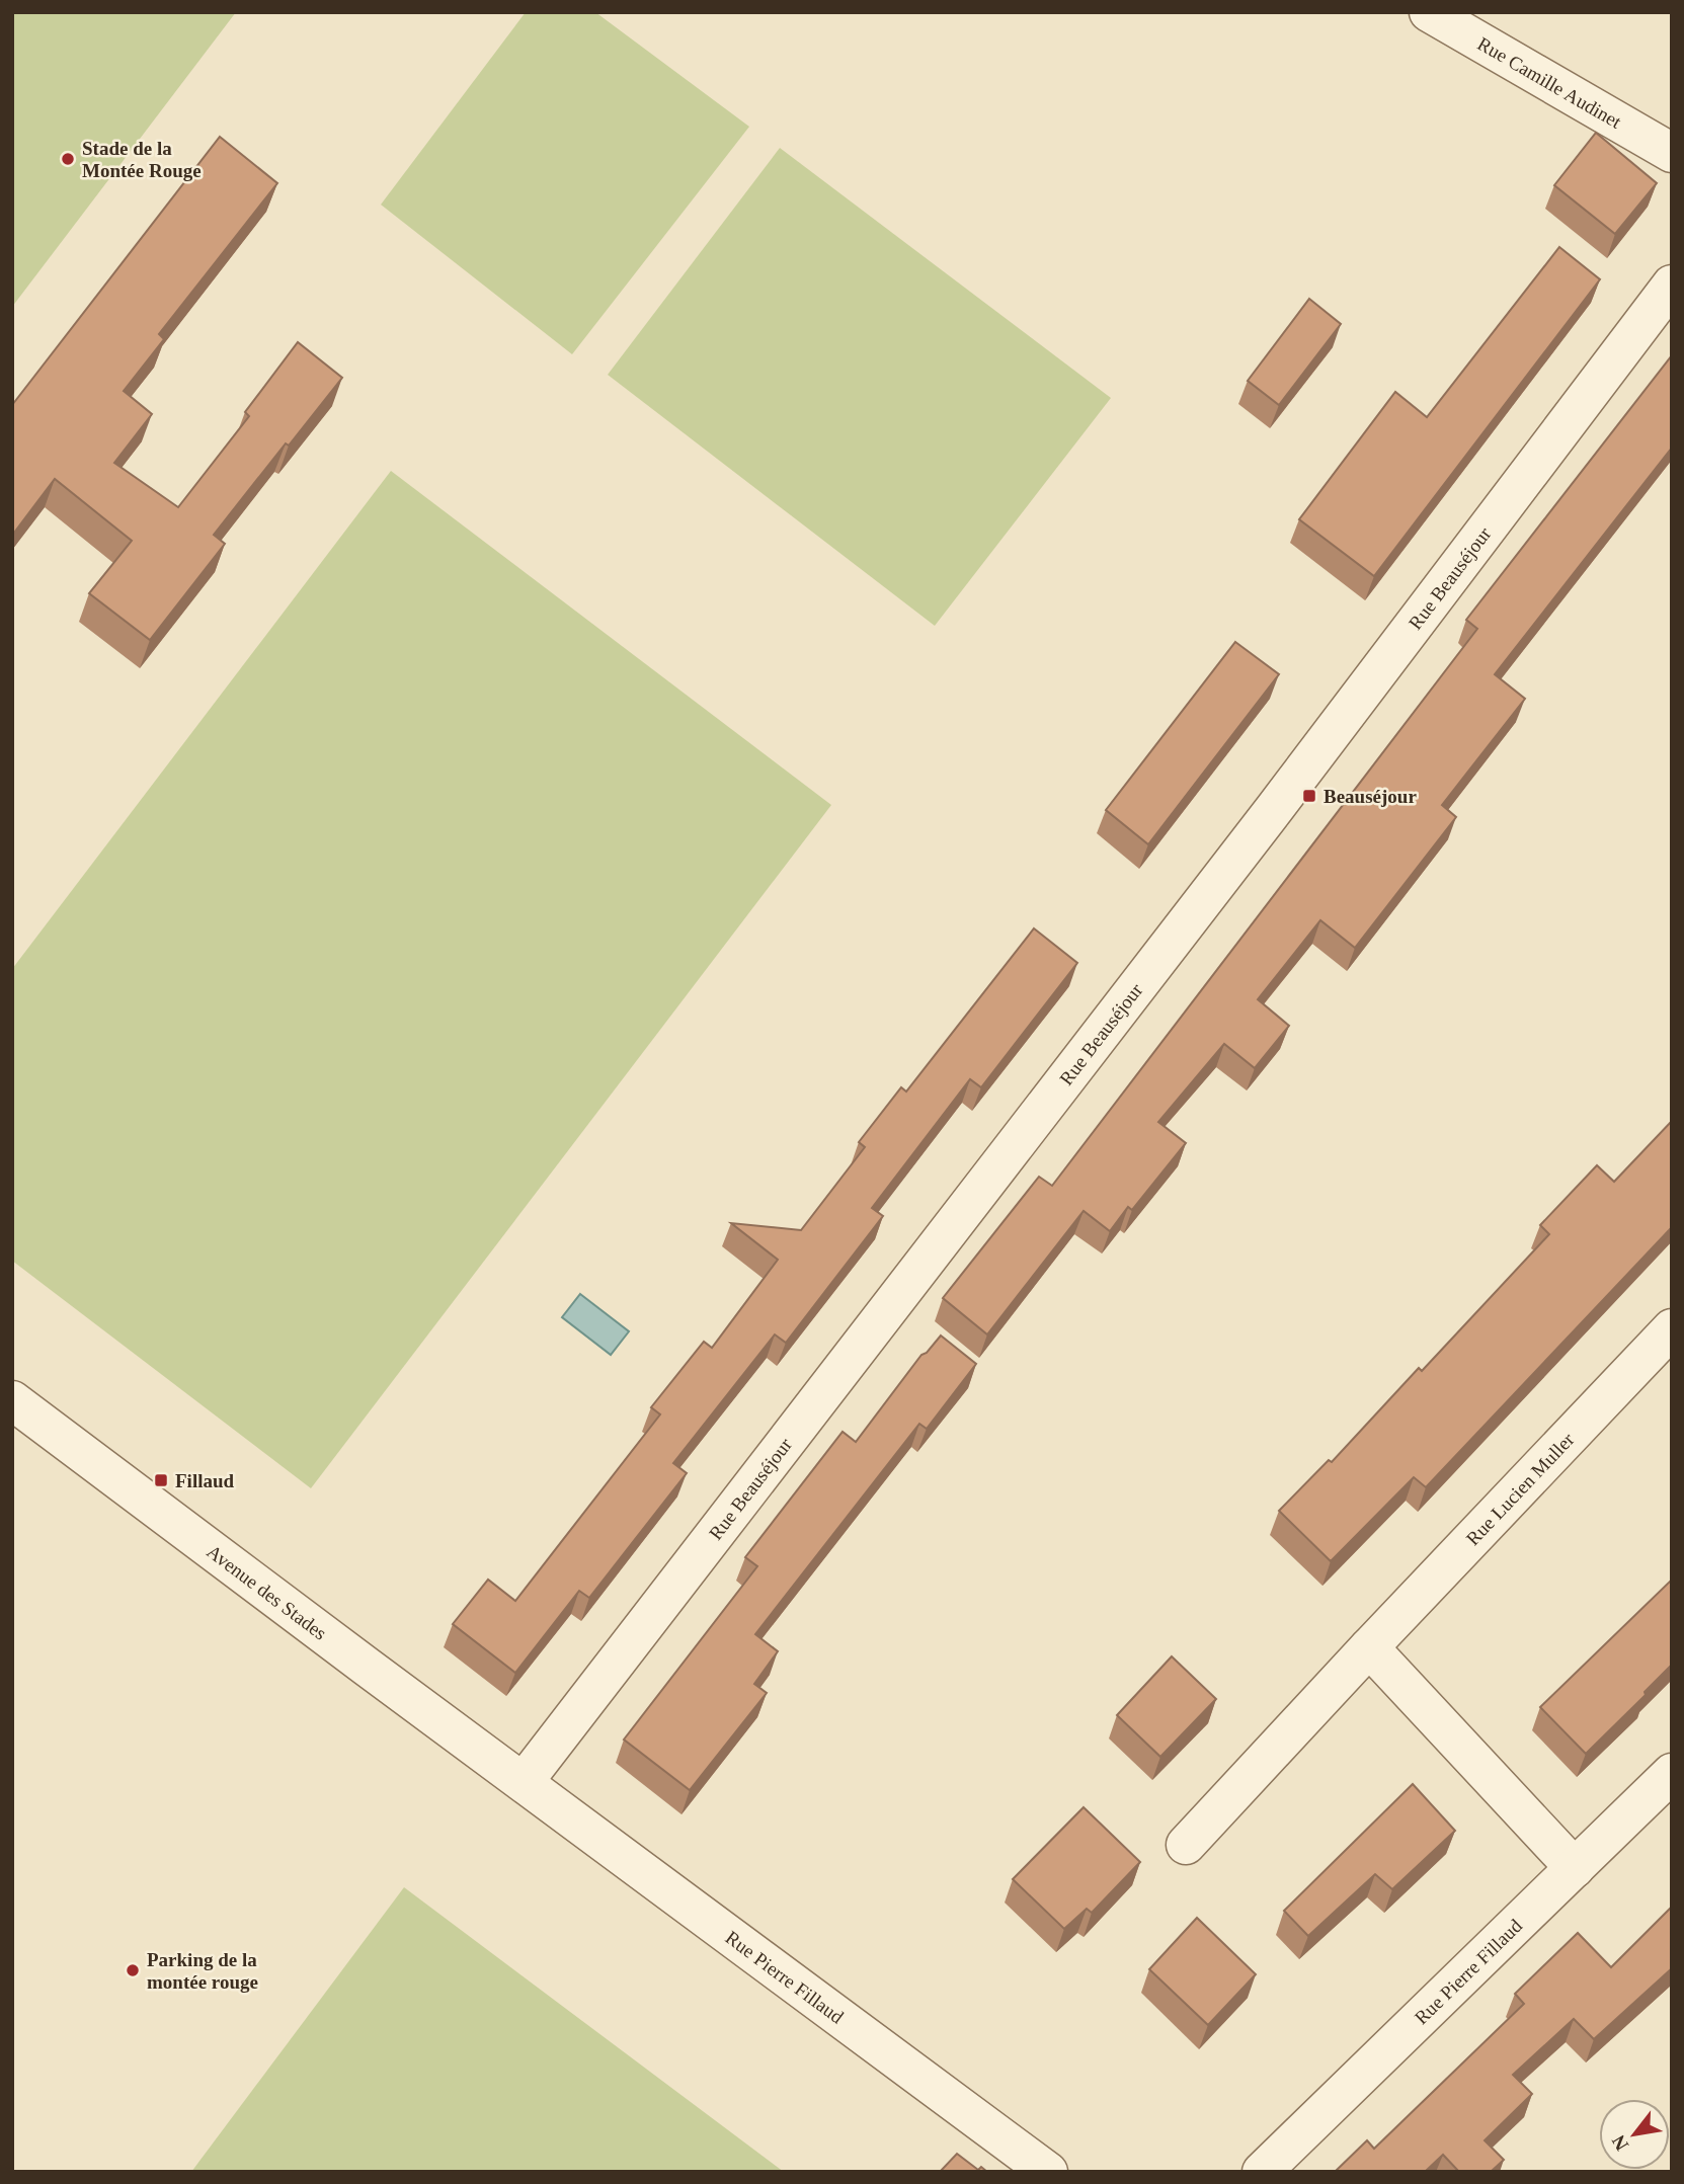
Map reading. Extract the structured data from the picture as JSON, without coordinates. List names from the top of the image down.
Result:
{
  "streets": {
    "street": [
      "Rue Camille Audinet",
      "Rue Beauséjour",
      "Rue Lucien Muller",
      "Avenue des Stades",
      "Rue Pierre Fillaud"
    ]
  },
  "crossings": [
    ["Rue Beauséjour", "Avenue des Stades"],
    ["Rue Beauséjour", "Rue Pierre Fillaud"],
    ["Avenue des Stades", "Rue Pierre Fillaud"]
  ],
  "places": {
    "other": ["Stade de la Montée Rouge", "Parking de la montée rouge"],
    "transit": ["Beauséjour", "Fillaud"]
  },
  "north": "bottom left"
}
